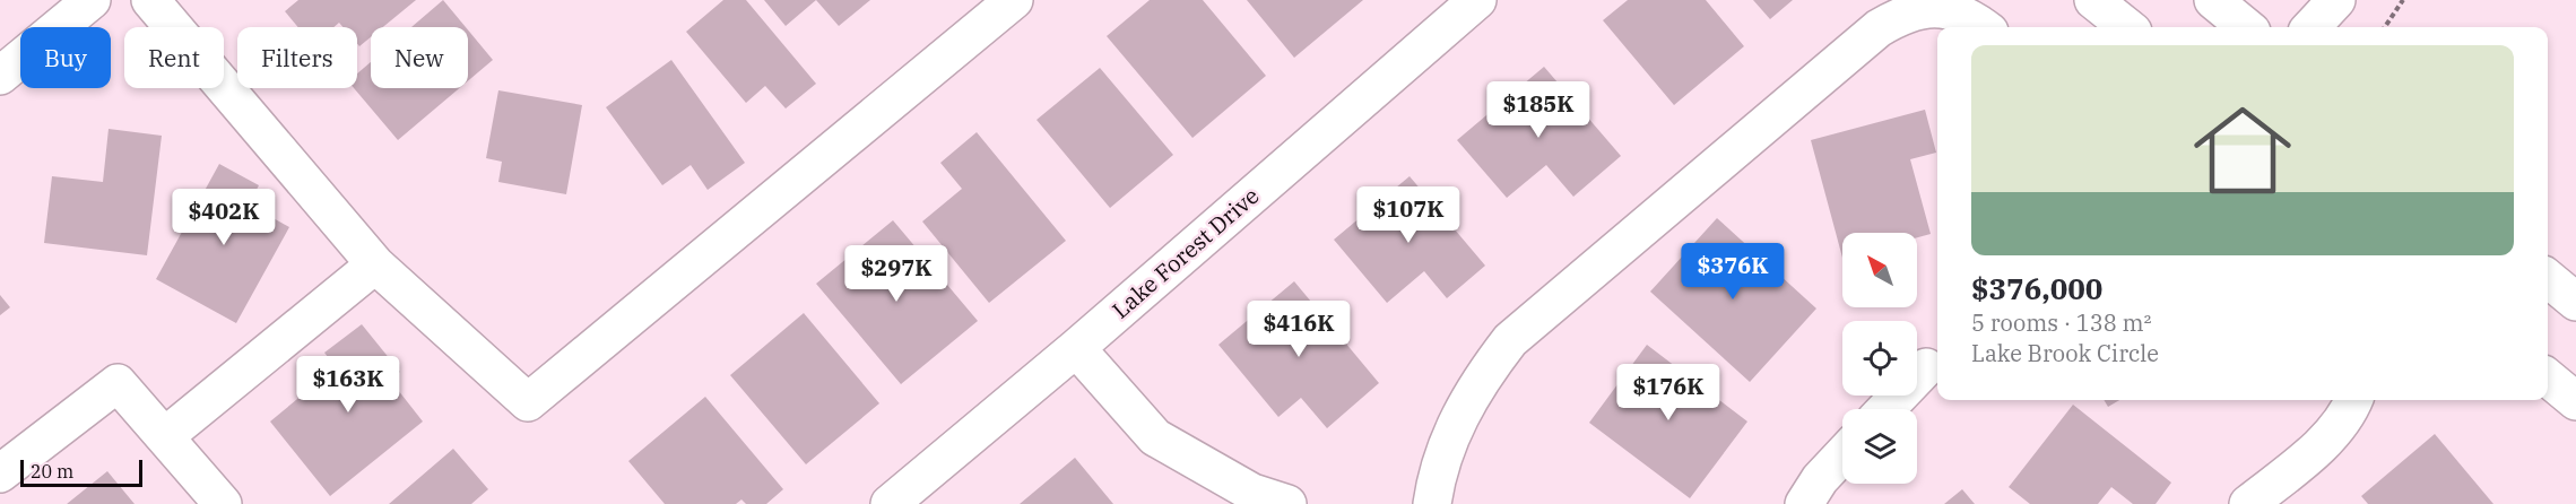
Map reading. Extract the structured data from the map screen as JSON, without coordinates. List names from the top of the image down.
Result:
{
  "streets": {
    "street": ["Lake Forest Drive"]
  },
  "scale_bar": "20 m",
  "north": "top left",
  "page": {
    "chip": [
      "Buy",
      "Rent",
      "Filters",
      "New"
    ],
    "list": [
      {
        "name": "$376,000",
        "note": "5 rooms · 138 m² · Lake Brook Circle"
      }
    ],
    "price": [
      "$185K",
      "$107K",
      "$402K",
      "$376K",
      "$297K",
      "$416K",
      "$163K",
      "$176K"
    ],
    "scale": "20 m"
  }
}
